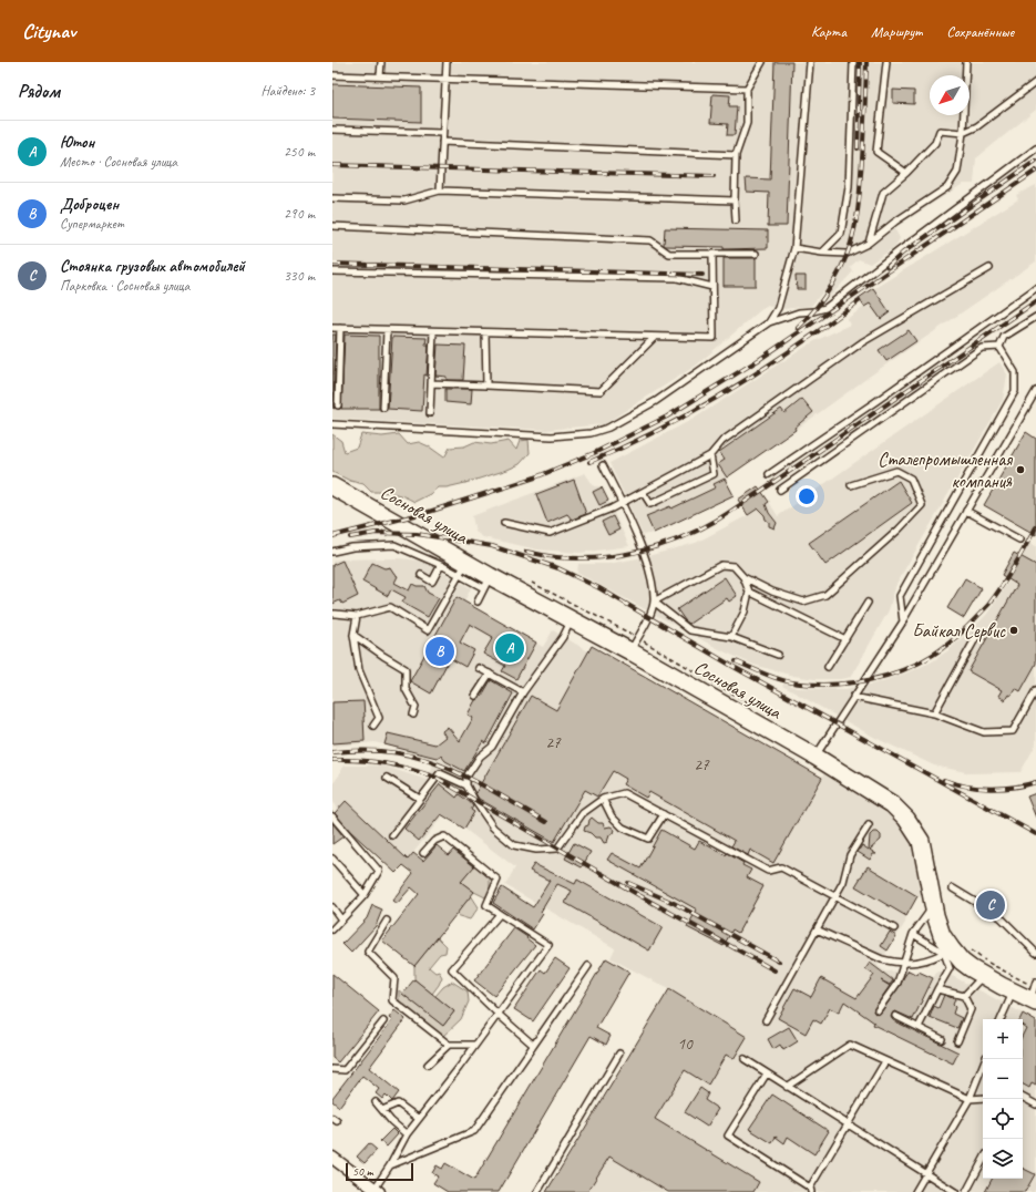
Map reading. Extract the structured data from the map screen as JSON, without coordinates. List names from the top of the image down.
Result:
{
  "streets": {
    "main road": ["Сосновая улица"]
  },
  "places": ["Сталепромышленная компания", "Байкал Сервис"],
  "house_numbers": ["27", "27", "10"],
  "scale_bar": "50 m",
  "north": "bottom left",
  "page": {
    "header": "Citynav",
    "nav": ["Карта", "Маршрут", "Сохранённые"],
    "heading": ["Рядом", "Найдено: 3"],
    "list": [
      {
        "mark": "A",
        "name": "Ютон",
        "note": "Место · Сосновая улица",
        "value": "250 m"
      },
      {
        "mark": "B",
        "name": "Доброцен",
        "note": "Супермаркет",
        "value": "290 m"
      },
      {
        "mark": "C",
        "name": "Стоянка грузовых автомобилей",
        "note": "Парковка · Сосновая улица",
        "value": "330 m"
      }
    ],
    "pins": ["A", "B", "C"],
    "map_buttons": ["+", "−"],
    "scale": "50 m"
  }
}
